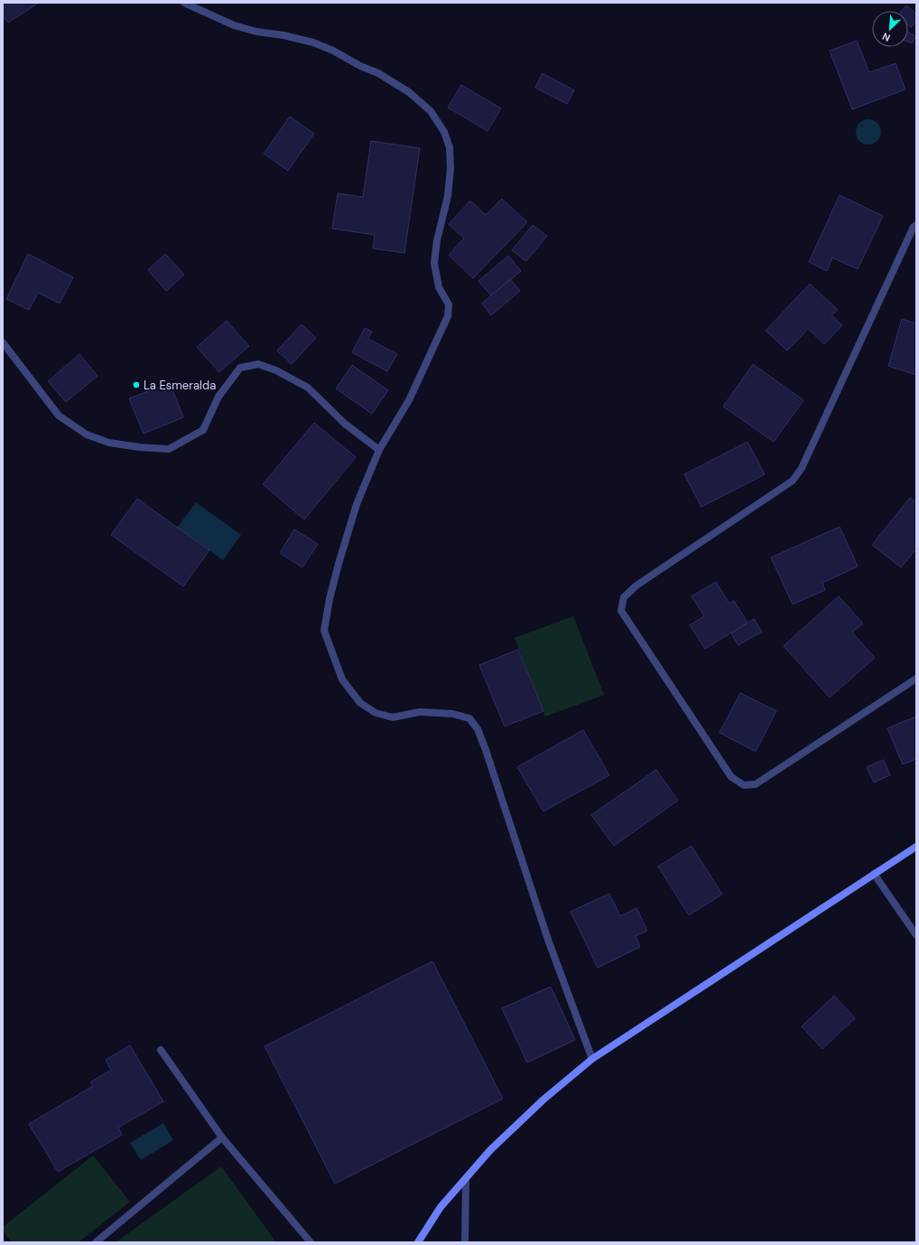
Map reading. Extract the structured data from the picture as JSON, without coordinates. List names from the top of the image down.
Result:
{
  "places": ["La Esmeralda"],
  "north": "bottom left"
}
